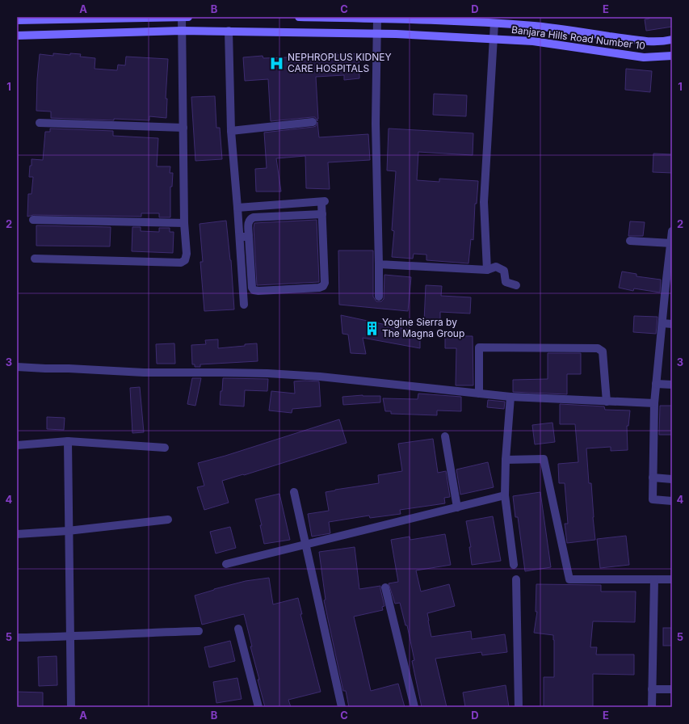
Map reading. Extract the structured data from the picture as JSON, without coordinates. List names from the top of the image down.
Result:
{
  "streets": {
    "main road": ["Banjara Hills Road Number 10"]
  },
  "places": {
    "hospital": ["NEPHROPLUS KIDNEY CARE HOSPITALS"],
    "building": ["Yogine Sierra by The Magna Group"]
  },
  "grid": {
    "columns": [
      "A",
      "B",
      "C",
      "D",
      "E"
    ],
    "rows": [
      "1",
      "2",
      "3",
      "4",
      "5"
    ]
  }
}
